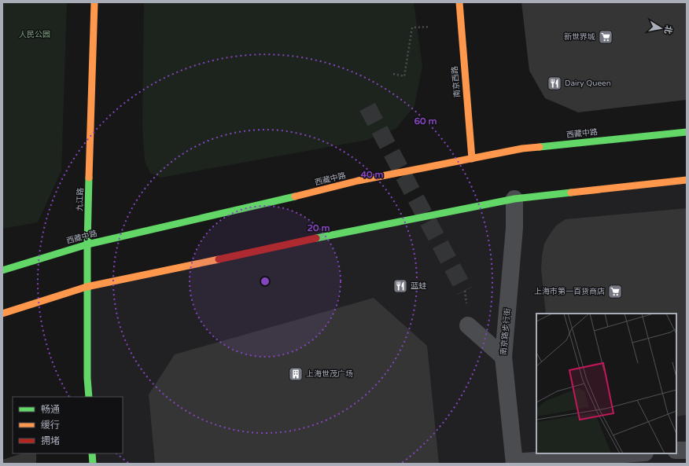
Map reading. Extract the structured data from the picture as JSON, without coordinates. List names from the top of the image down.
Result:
{
  "streets": {
    "main road": ["南京西路", "西藏中路", "九江路"],
    "street": ["南京路步行街"]
  },
  "crossings": [
    ["南京西路", "西藏中路"],
    ["西藏中路", "九江路"]
  ],
  "parks": ["人民公园"],
  "places": {
    "supermarket": ["新世界城", "上海市第一百货商店"],
    "restaurant": ["Dairy Queen", "蓝蛙"],
    "building": ["上海世茂广场"]
  },
  "legend": ["畅通", "缓行", "拥堵"],
  "north": "right",
  "rings": ["60 m", "40 m", "20 m"]
}
